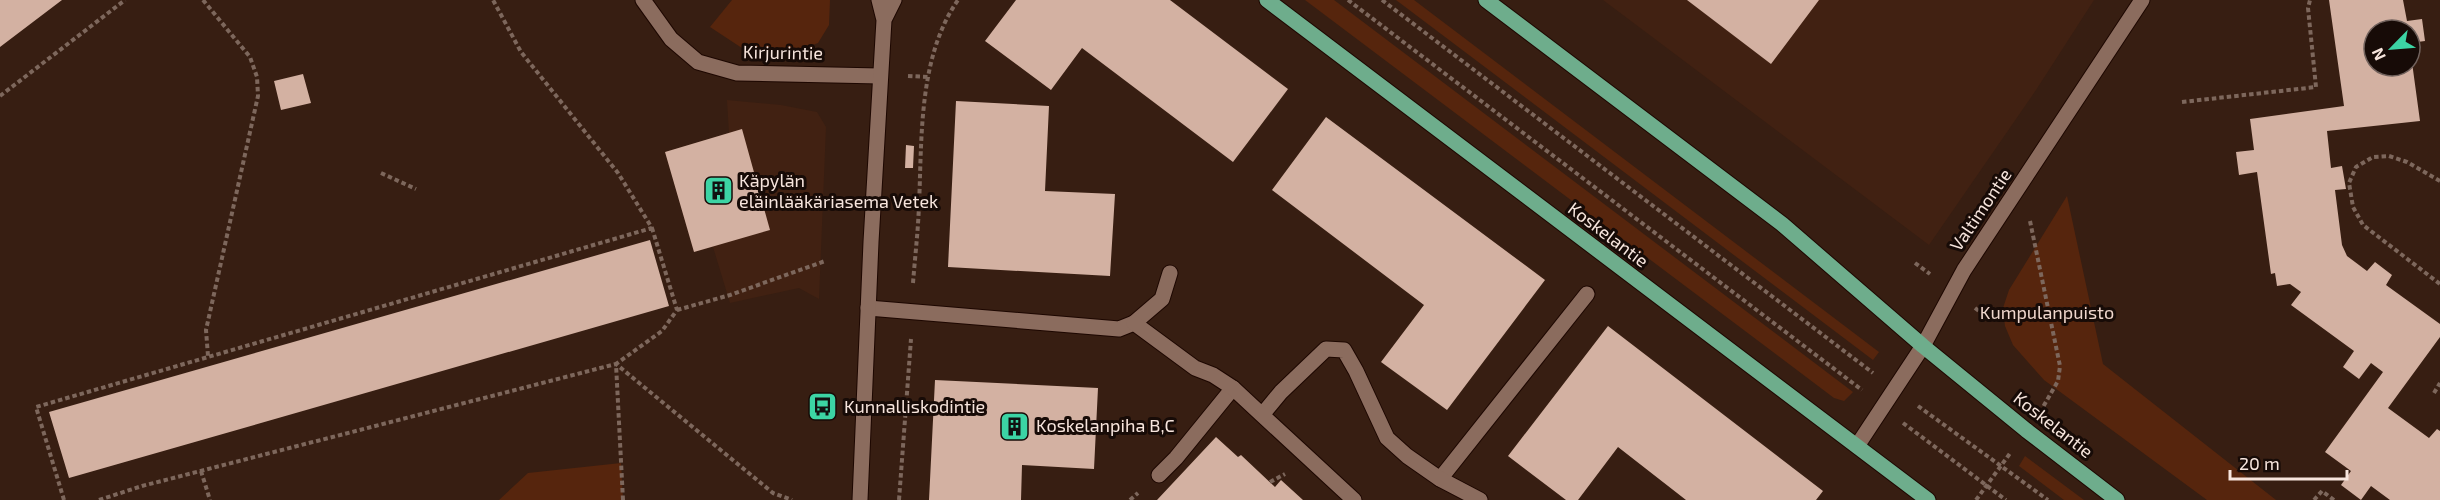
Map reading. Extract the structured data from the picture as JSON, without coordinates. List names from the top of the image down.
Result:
{
  "streets": {
    "main road": ["Koskelantie"],
    "street": ["Kirjurintie", "Valtimontie"]
  },
  "crossings": [
    ["Valtimontie", "Koskelantie"]
  ],
  "parks": ["Kumpulanpuisto"],
  "places": {
    "building": ["Käpylän eläinlääkäriasema Vetek", "Koskelanpiha B,C"],
    "bus stop": ["Kunnalliskodintie"]
  },
  "scale_bar": "20 m",
  "north": "bottom left"
}
